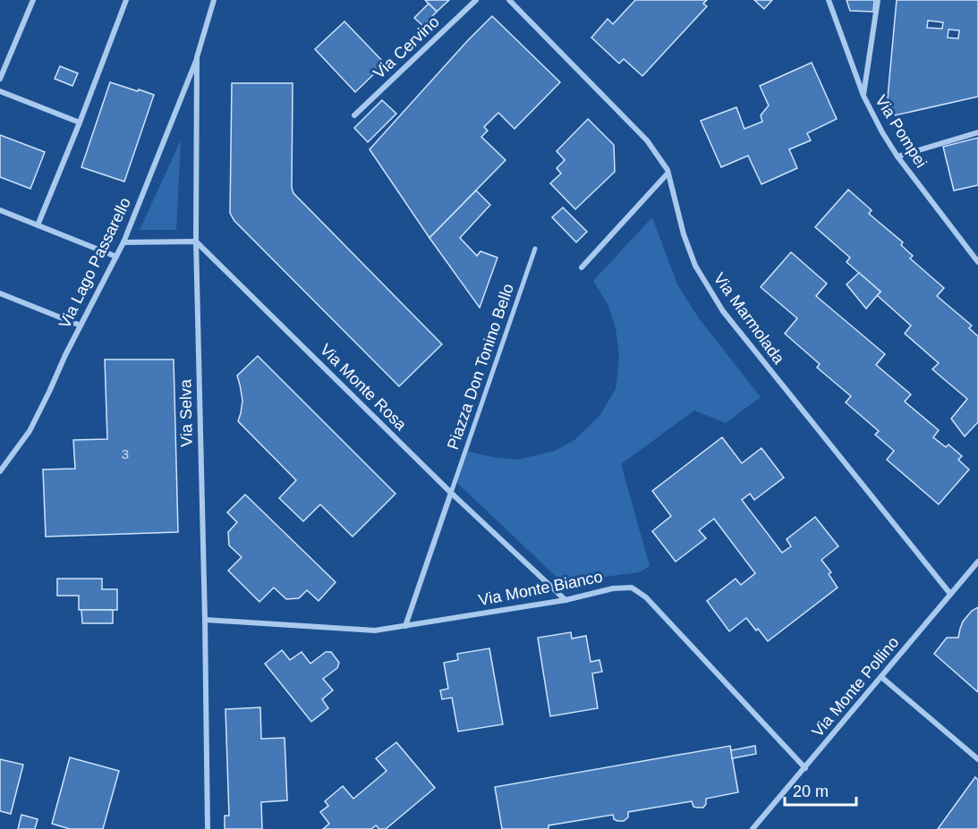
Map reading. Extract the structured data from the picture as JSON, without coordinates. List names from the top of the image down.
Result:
{
  "streets": {
    "street": [
      "Via Cervino",
      "Via Pompei",
      "Via Lago Passarello",
      "Via Marmolada",
      "Piazza Don Tonino Bello",
      "Via Monte Rosa",
      "Via Selva",
      "Via Monte Bianco",
      "Via Monte Pollino"
    ]
  },
  "crossings": [
    ["Via Lago Passarello", "Via Selva"],
    ["Via Marmolada", "Via Monte Pollino"],
    ["Piazza Don Tonino Bello", "Via Monte Rosa"],
    ["Via Monte Rosa", "Via Selva"],
    ["Via Monte Rosa", "Via Monte Bianco"],
    ["Via Selva", "Via Monte Bianco"],
    ["Via Monte Bianco", "Via Monte Pollino"]
  ],
  "house_numbers": ["3"],
  "scale_bar": "20 m"
}
